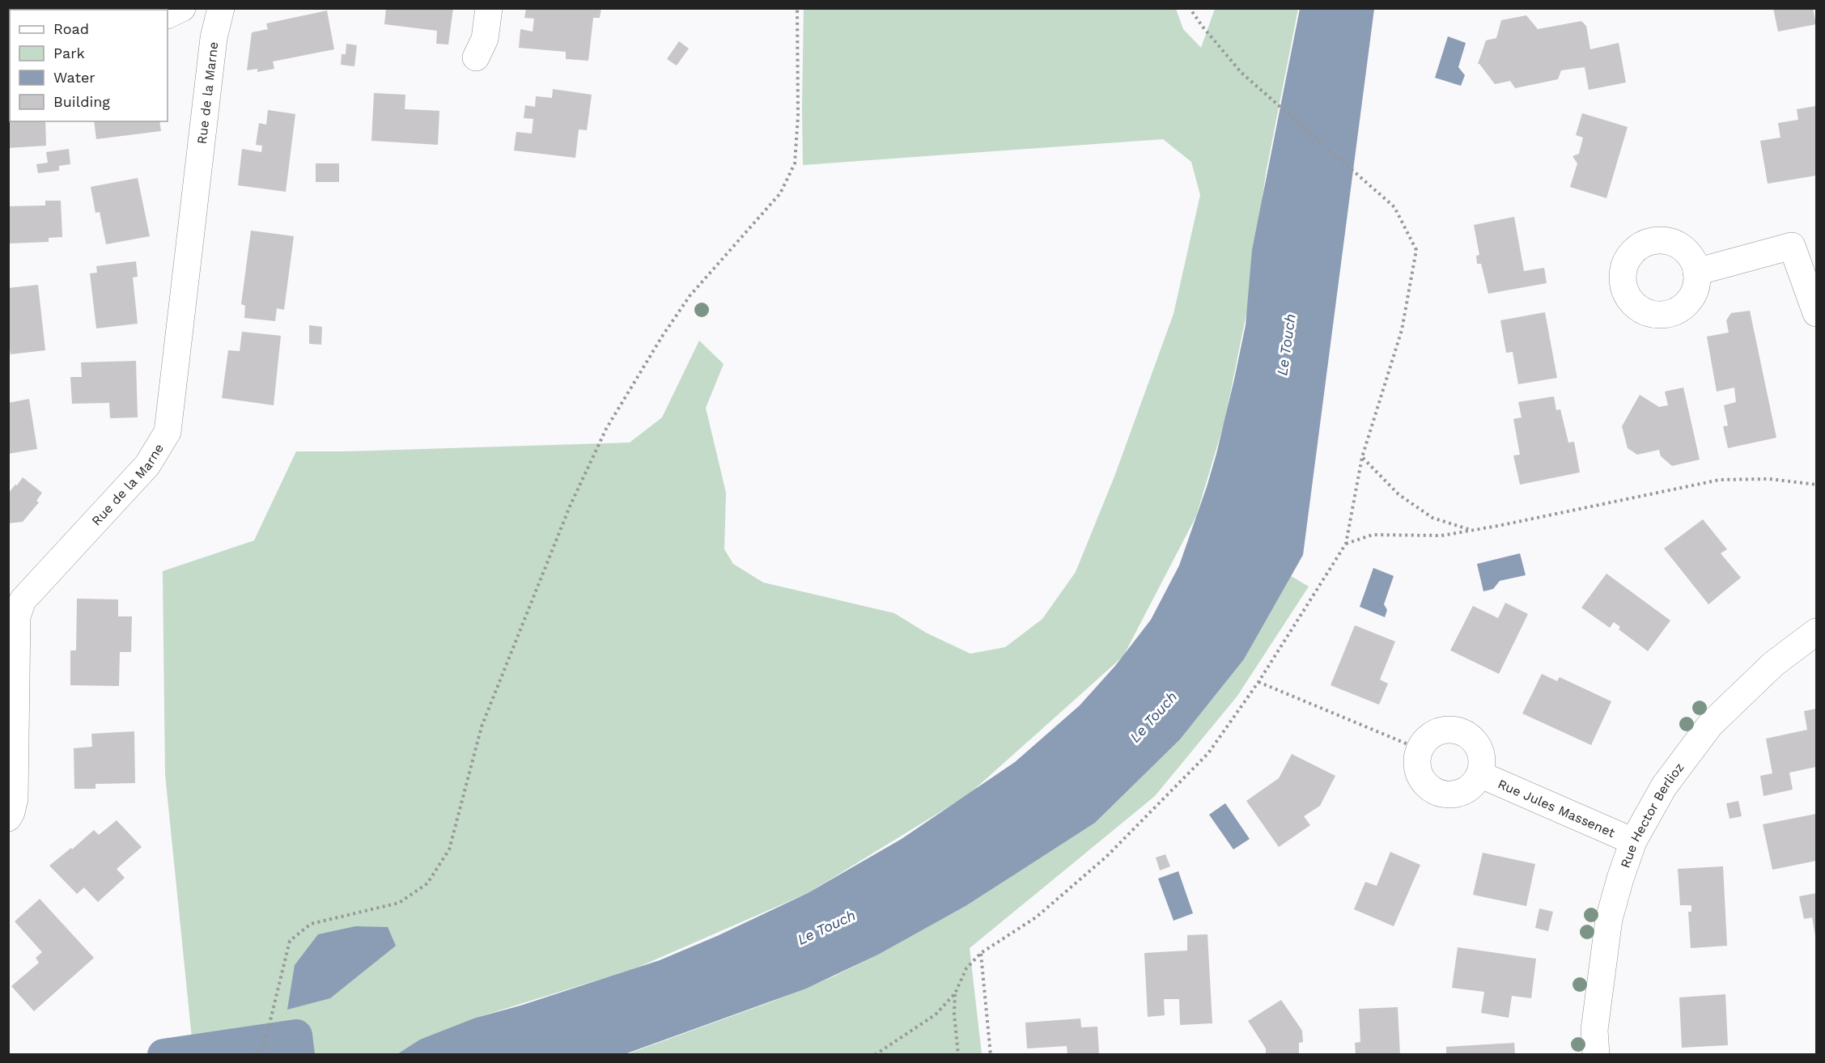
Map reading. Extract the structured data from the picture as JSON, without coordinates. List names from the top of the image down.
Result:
{
  "streets": {
    "street": ["Rue de la Marne", "Rue Jules Massenet", "Rue Hector Berlioz"]
  },
  "crossings": [
    ["Rue Jules Massenet", "Rue Hector Berlioz"]
  ],
  "water": ["Le Touch"],
  "legend": [
    "Road",
    "Park",
    "Water",
    "Building"
  ]
}
